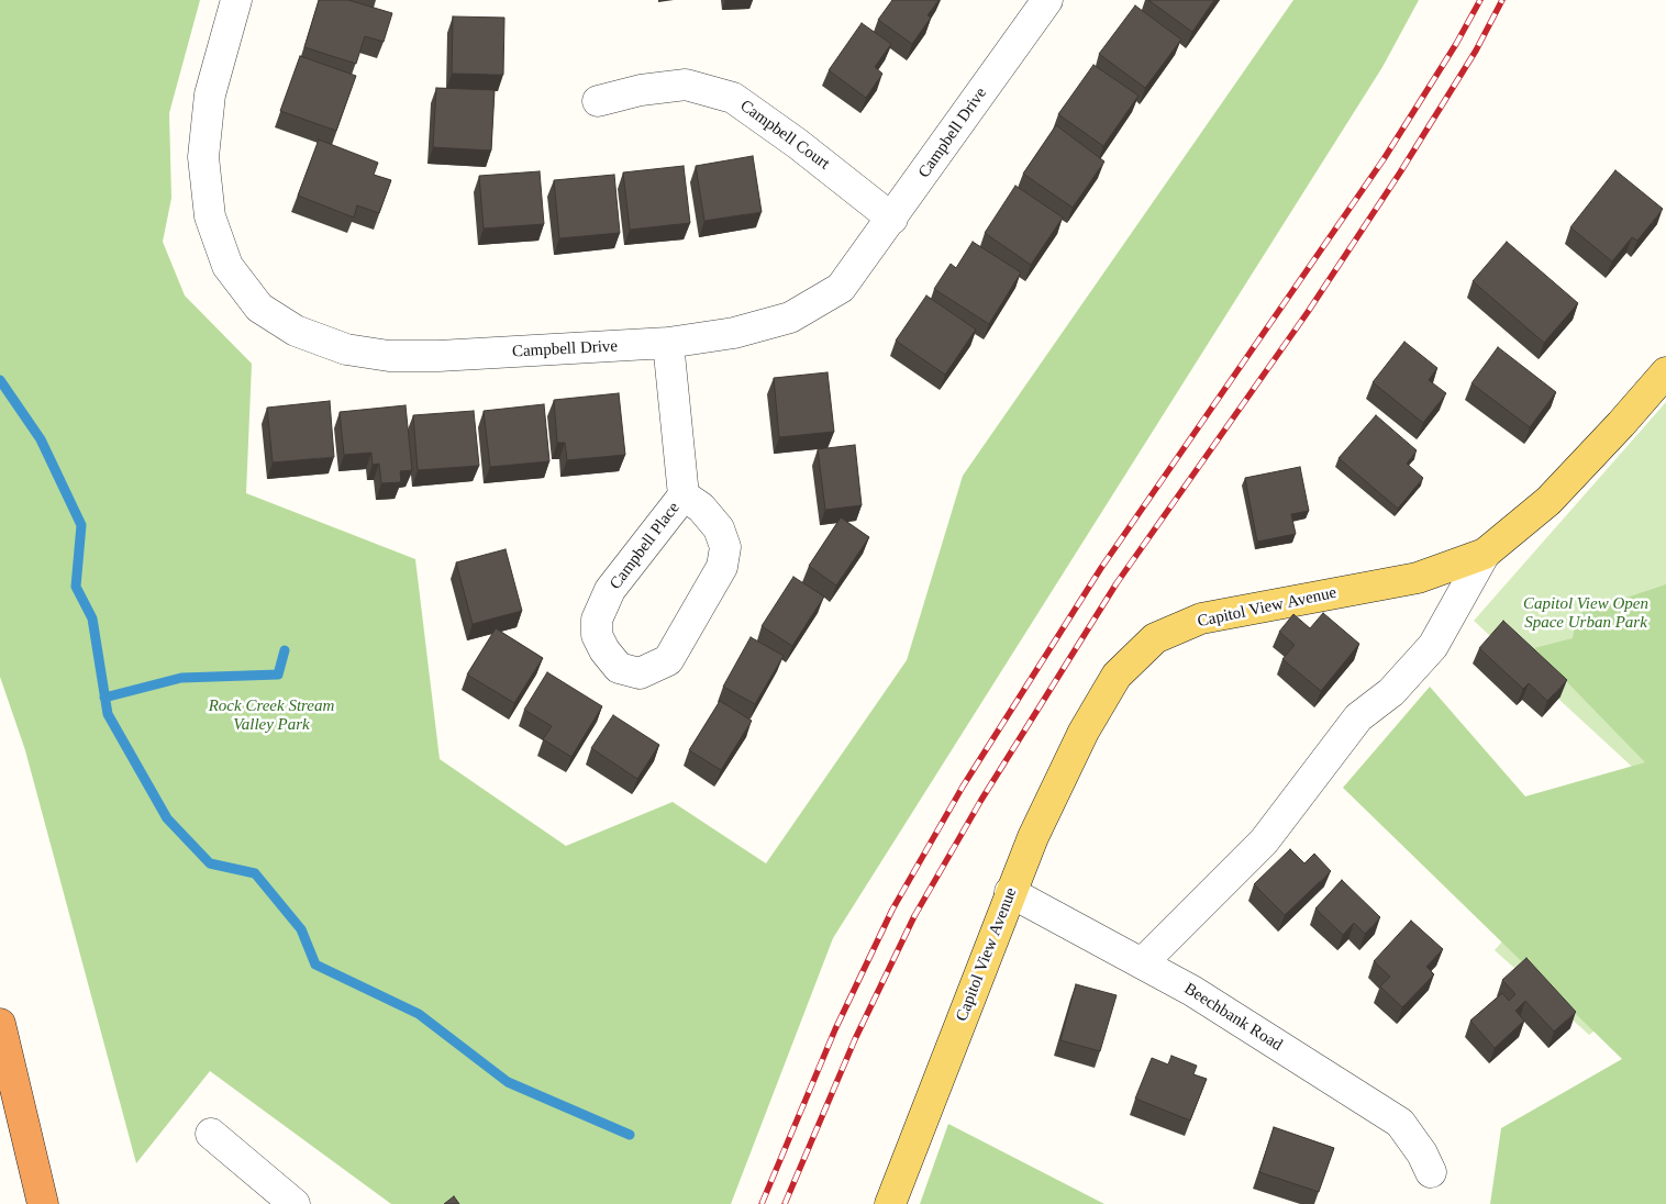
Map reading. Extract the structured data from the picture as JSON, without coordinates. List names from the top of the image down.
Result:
{
  "streets": {
    "main road": ["Capitol View Avenue"],
    "street": [
      "Campbell Drive",
      "Campbell Court",
      "Campbell Place",
      "Beechbank Road"
    ]
  },
  "crossings": [
    ["Campbell Drive", "Campbell Court"],
    ["Campbell Drive", "Campbell Place"],
    ["Capitol View Avenue", "Beechbank Road"]
  ],
  "parks": ["Capitol View Open Space Urban Park", "Rock Creek Stream Valley Park"]
}
